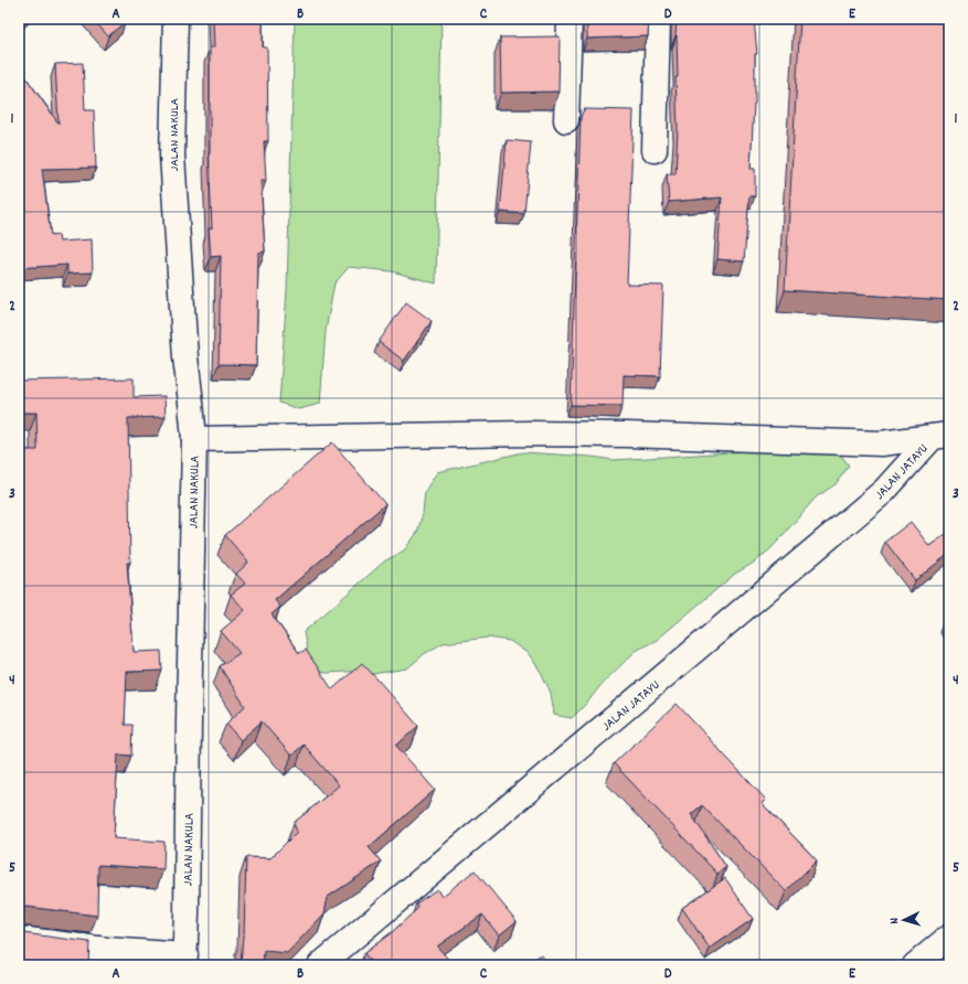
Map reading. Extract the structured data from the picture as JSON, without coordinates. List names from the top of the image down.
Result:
{
  "streets": {
    "street": ["JALAN NAKULA", "JALAN JATAYU"]
  },
  "north": "left",
  "grid": {
    "columns": [
      "A",
      "B",
      "C",
      "D",
      "E"
    ],
    "rows": [
      "1",
      "2",
      "3",
      "4",
      "5"
    ]
  }
}
